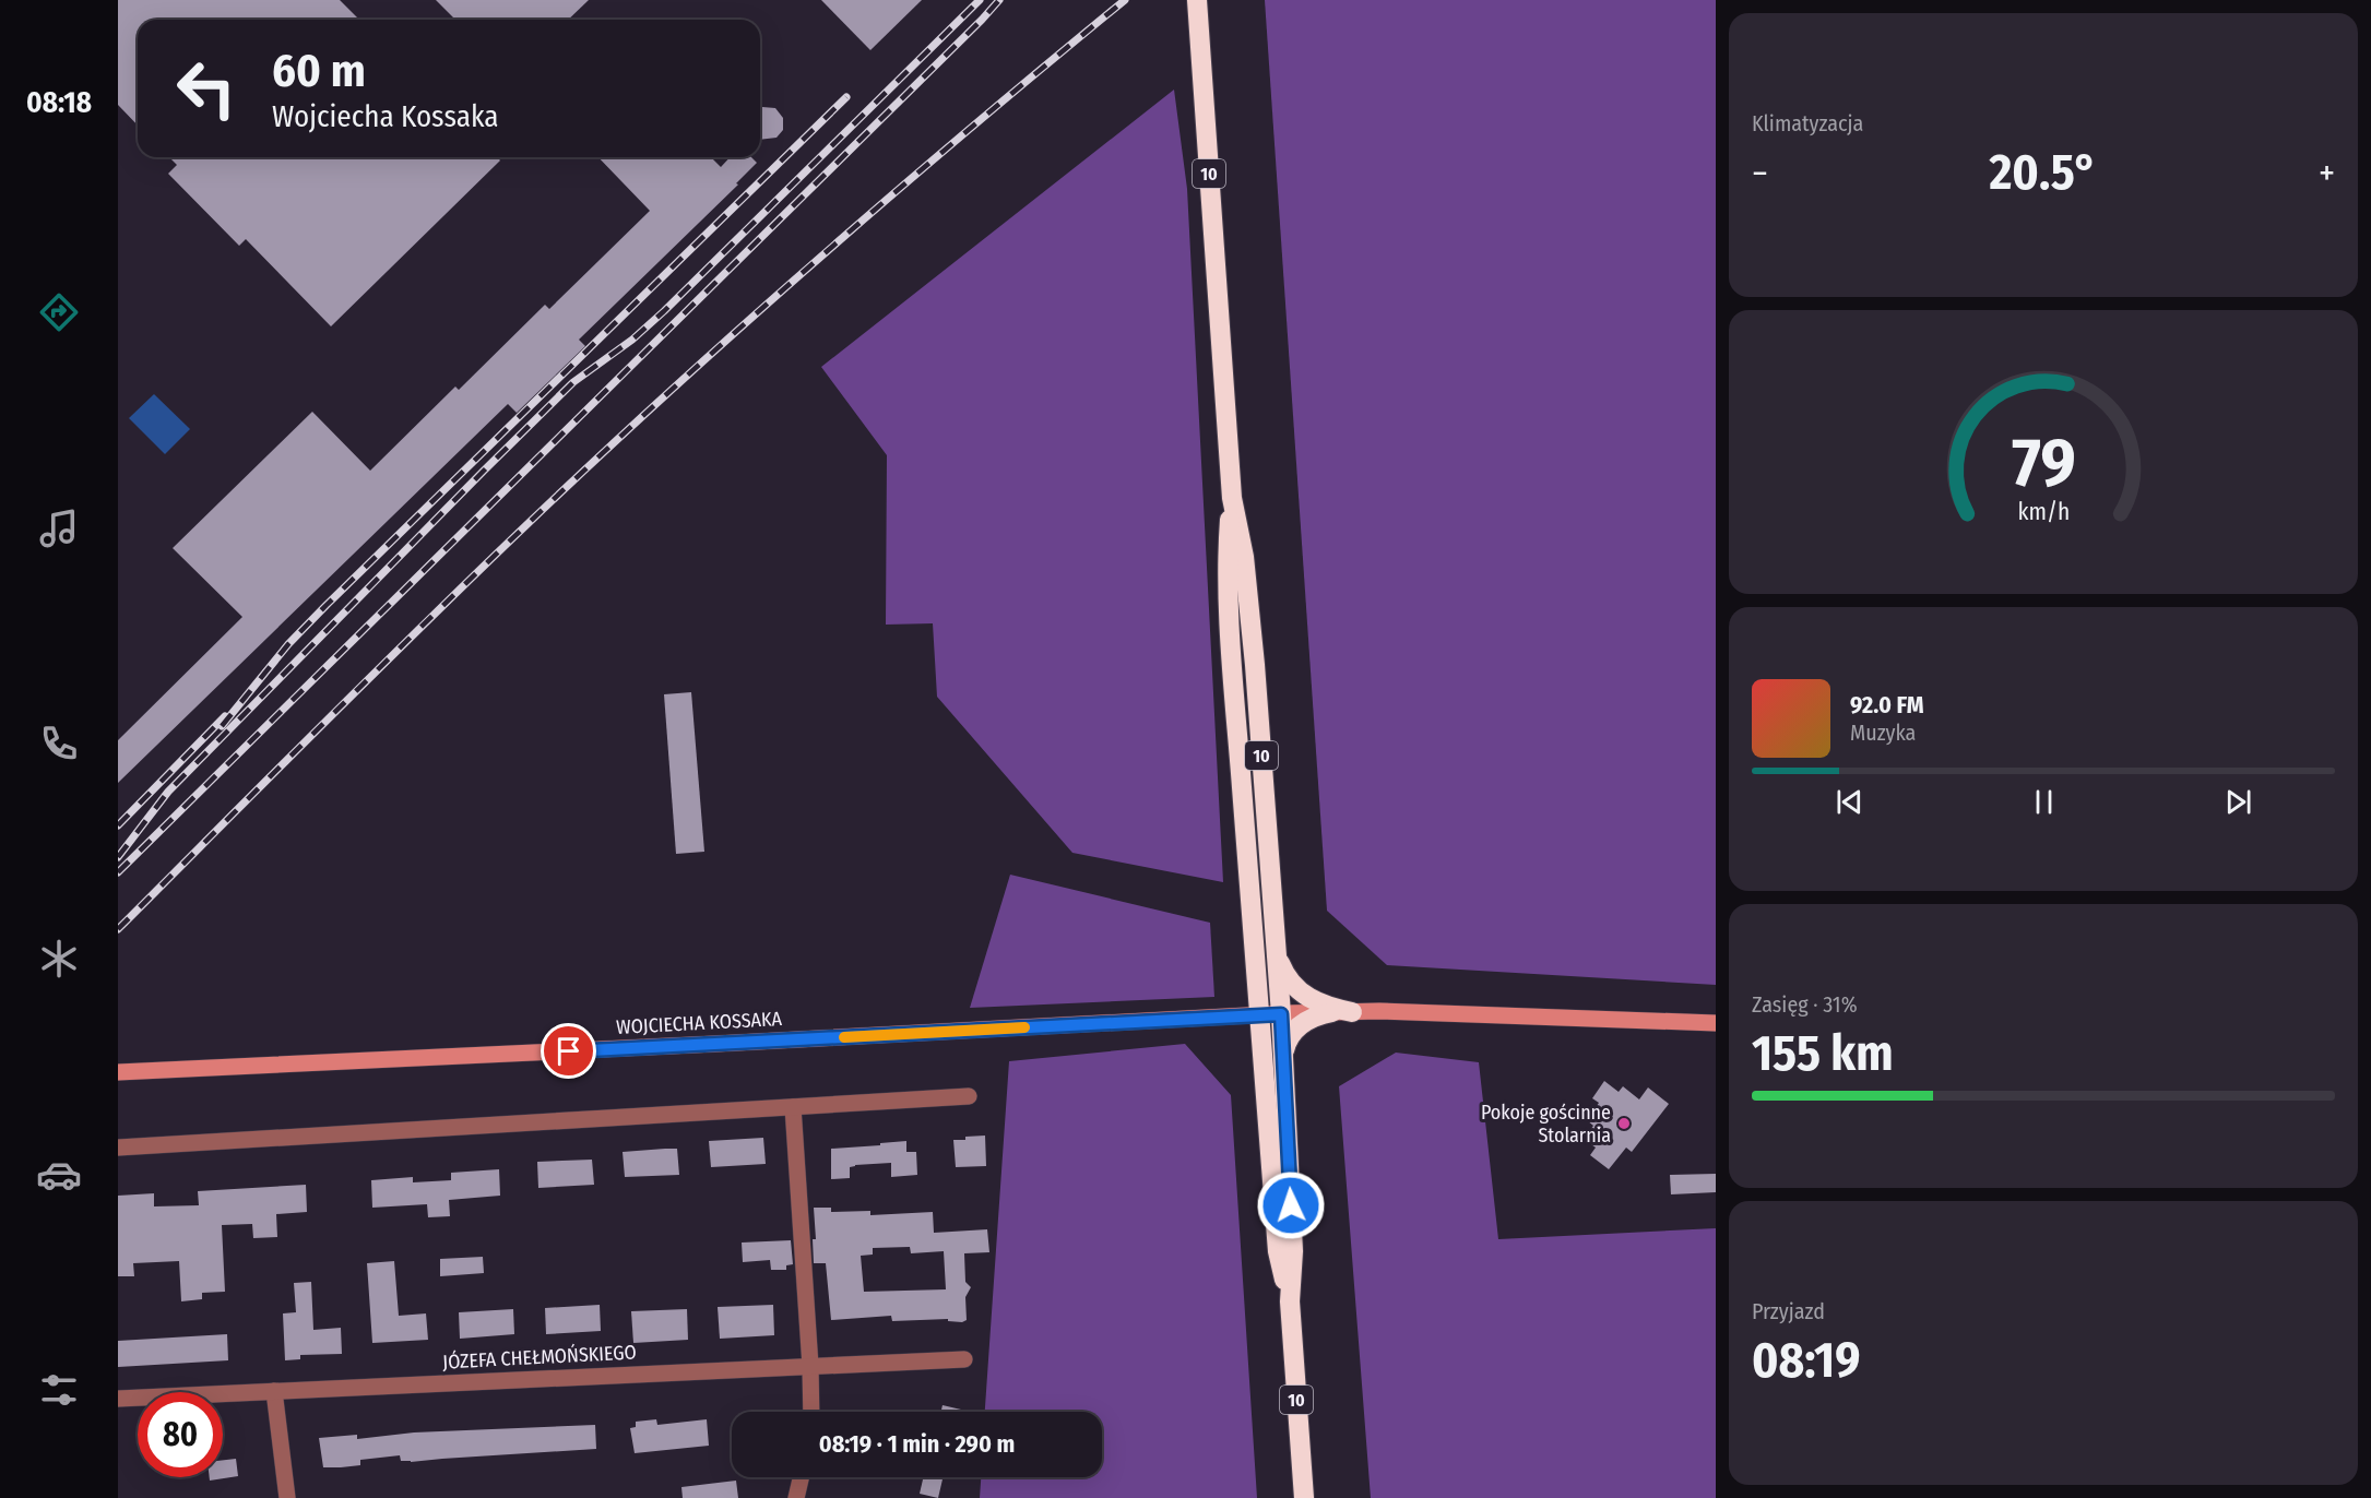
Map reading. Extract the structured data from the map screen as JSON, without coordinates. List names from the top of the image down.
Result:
{
  "streets": {
    "highway": ["10"],
    "street": ["WOJCIECHA KOSSAKA", "JÓZEFA CHEŁMOŃSKIEGO"]
  },
  "crossings": [
    ["10", "WOJCIECHA KOSSAKA"]
  ],
  "places": ["Pokoje gościnne Stolarnia"],
  "page": {
    "tabs": "08:18",
    "tile": [
      "Klimatyzacja",
      ["Zasięg · 31%", "155 km"],
      ["Przyjazd", "08:19"]
    ],
    "turn": ["60 m", "Wojciecha Kossaka"],
    "heat": ["−", "20.5°", "+"],
    "song": ["92.0 FM", "Muzyka"],
    "limit": "80",
    "trip": "08:19 · 1 min · 290 m",
    "gauge": ["79", "km/h"]
  }
}
